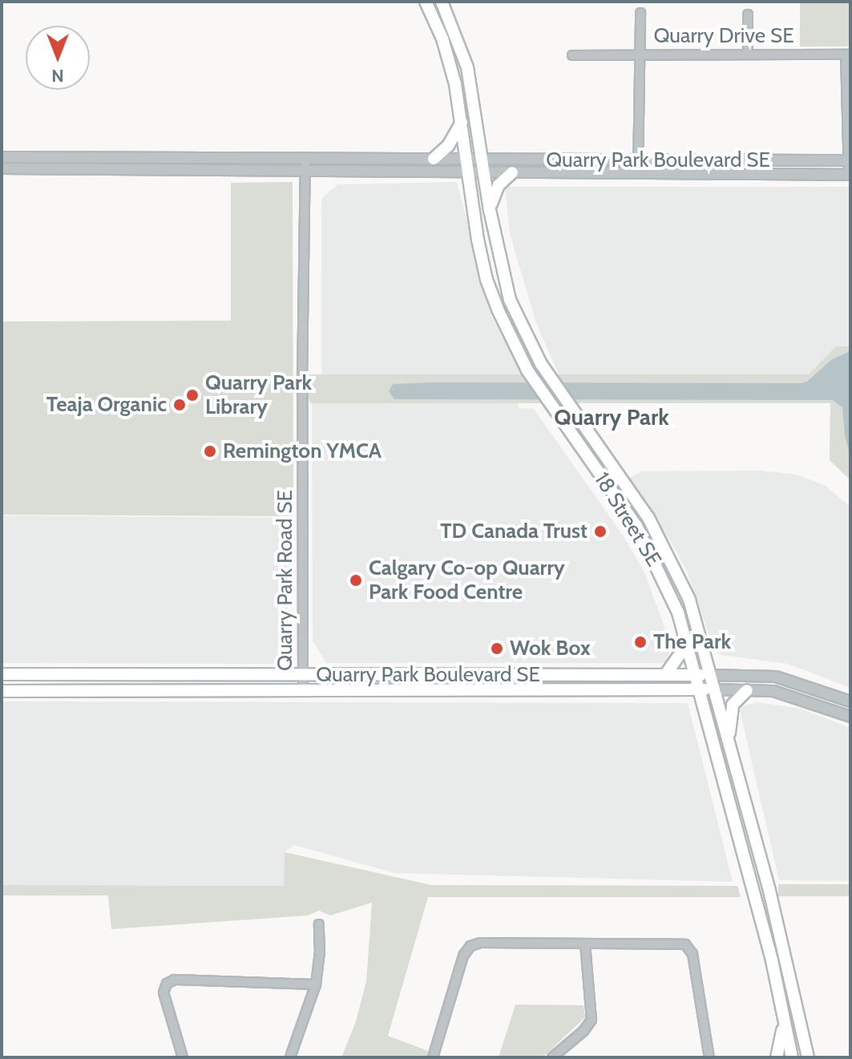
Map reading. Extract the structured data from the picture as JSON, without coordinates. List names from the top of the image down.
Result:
{
  "streets": {
    "main road": ["Quarry Park Boulevard SE", "18 Street SE"],
    "street": ["Quarry Drive SE", "Quarry Park Road SE"]
  },
  "crossings": [
    ["Quarry Drive SE", "Quarry Park Boulevard SE"],
    ["Quarry Park Boulevard SE", "18 Street SE"],
    ["Quarry Park Boulevard SE", "Quarry Park Road SE"]
  ],
  "districts": ["Quarry Park"],
  "places": [
    "Quarry Park Library",
    "Teaja Organic",
    "Remington YMCA",
    "TD Canada Trust",
    "Calgary Co-op Quarry Park Food Centre",
    "The Park",
    "Wok Box"
  ],
  "north": "bottom"
}
